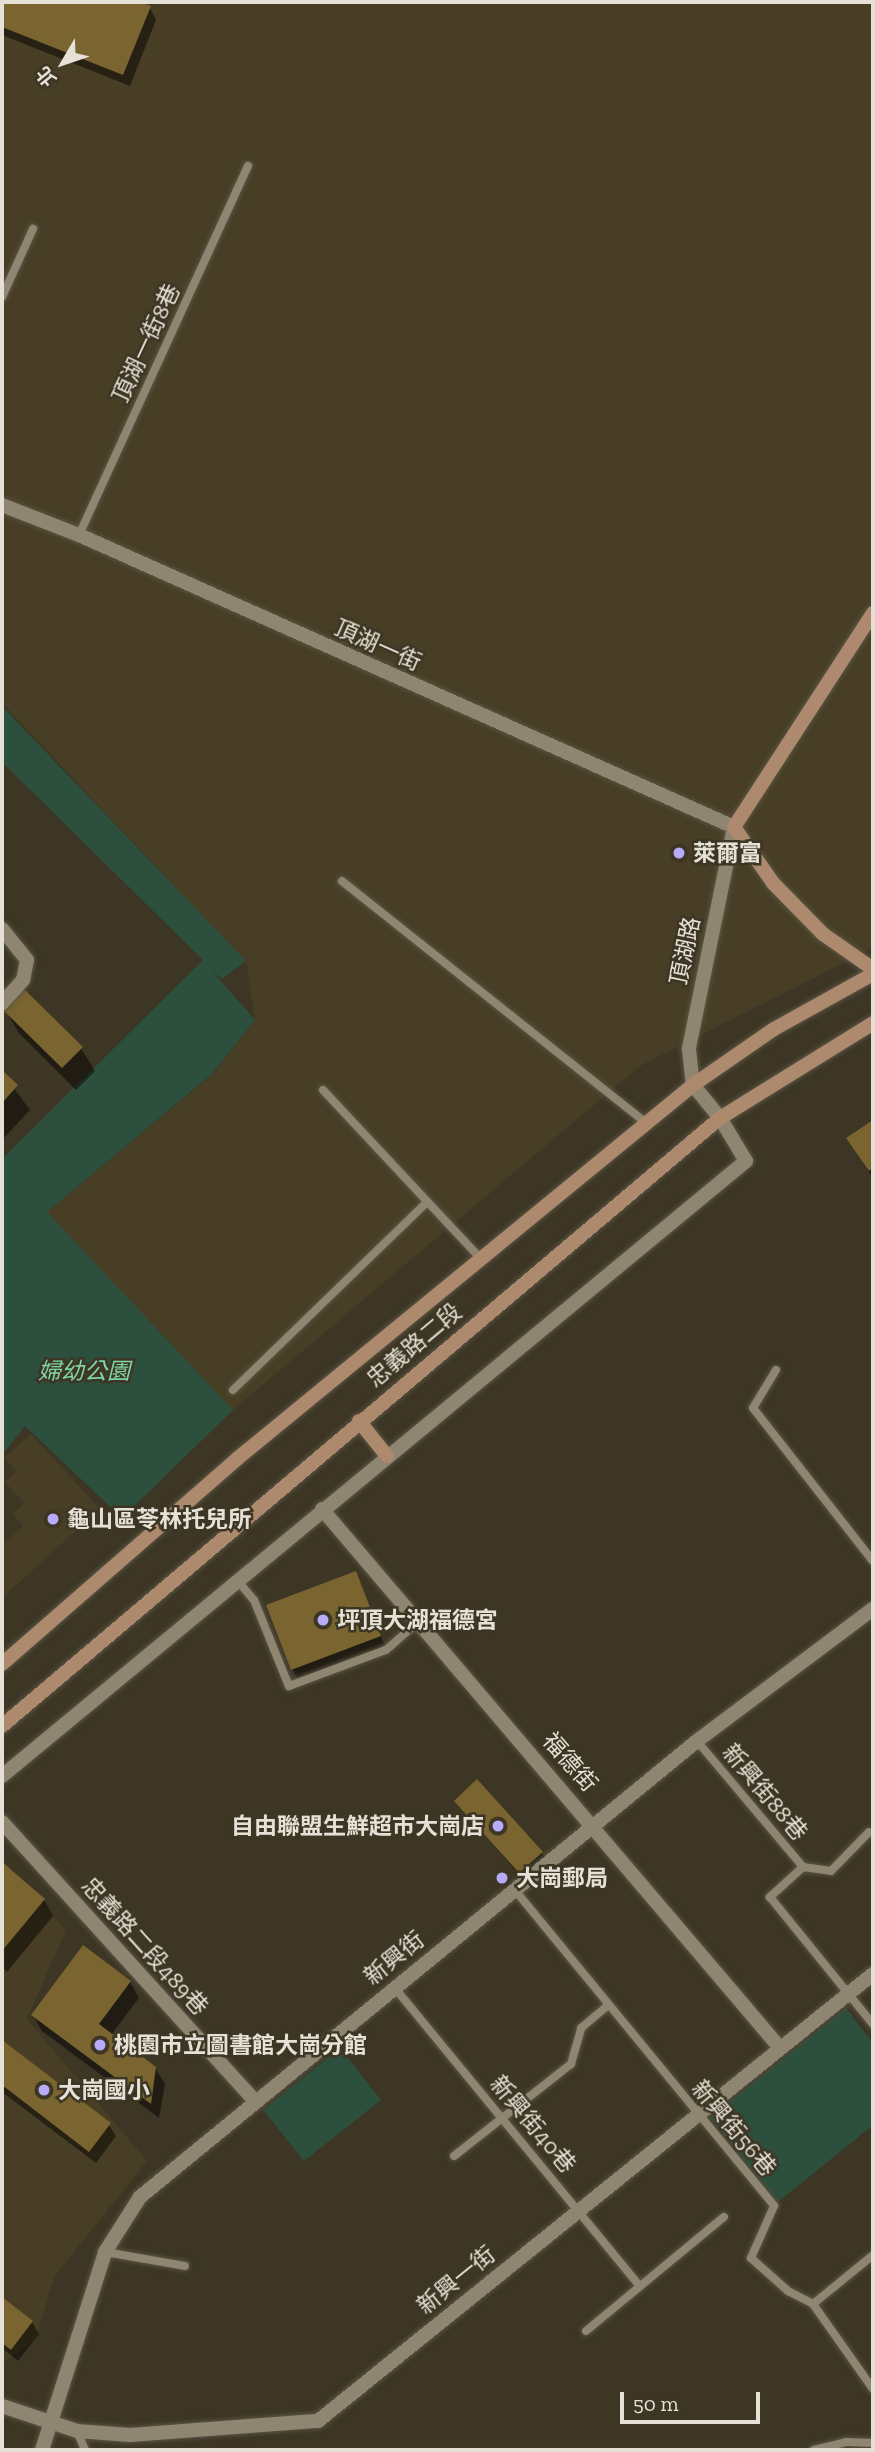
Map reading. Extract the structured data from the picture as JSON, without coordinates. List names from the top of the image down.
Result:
{
  "streets": {
    "main road": ["頂湖路", "忠義路二段"],
    "street": [
      "頂湖一街",
      "福德街",
      "忠義路二段489巷",
      "新興街",
      "新興一街"
    ],
    "lane": [
      "頂湖一街8巷",
      "新興街88巷",
      "新興街40巷",
      "新興街56巷"
    ]
  },
  "crossings": [
    ["頂湖一街8巷", "頂湖一街"],
    ["頂湖一街", "頂湖路"],
    ["頂湖路", "忠義路二段"],
    ["福德街", "新興街"],
    ["福德街", "新興一街"],
    ["新興街88巷", "新興街"],
    ["新興街88巷", "新興一街"],
    ["忠義路二段489巷", "新興街"],
    ["新興街", "新興街40巷"],
    ["新興街", "新興街56巷"],
    ["新興街", "新興一街"],
    ["新興街40巷", "新興一街"],
    ["新興街56巷", "新興一街"]
  ],
  "parks": ["婦幼公園"],
  "places": [
    "萊爾富",
    "龜山區苓林托兒所",
    "坪頂大湖福德宮",
    "自由聯盟生鮮超市大崗店",
    "大崗郵局",
    "桃園市立圖書館大崗分館",
    "大崗國小"
  ],
  "scale_bar": "50 m",
  "north": "bottom left"
}
